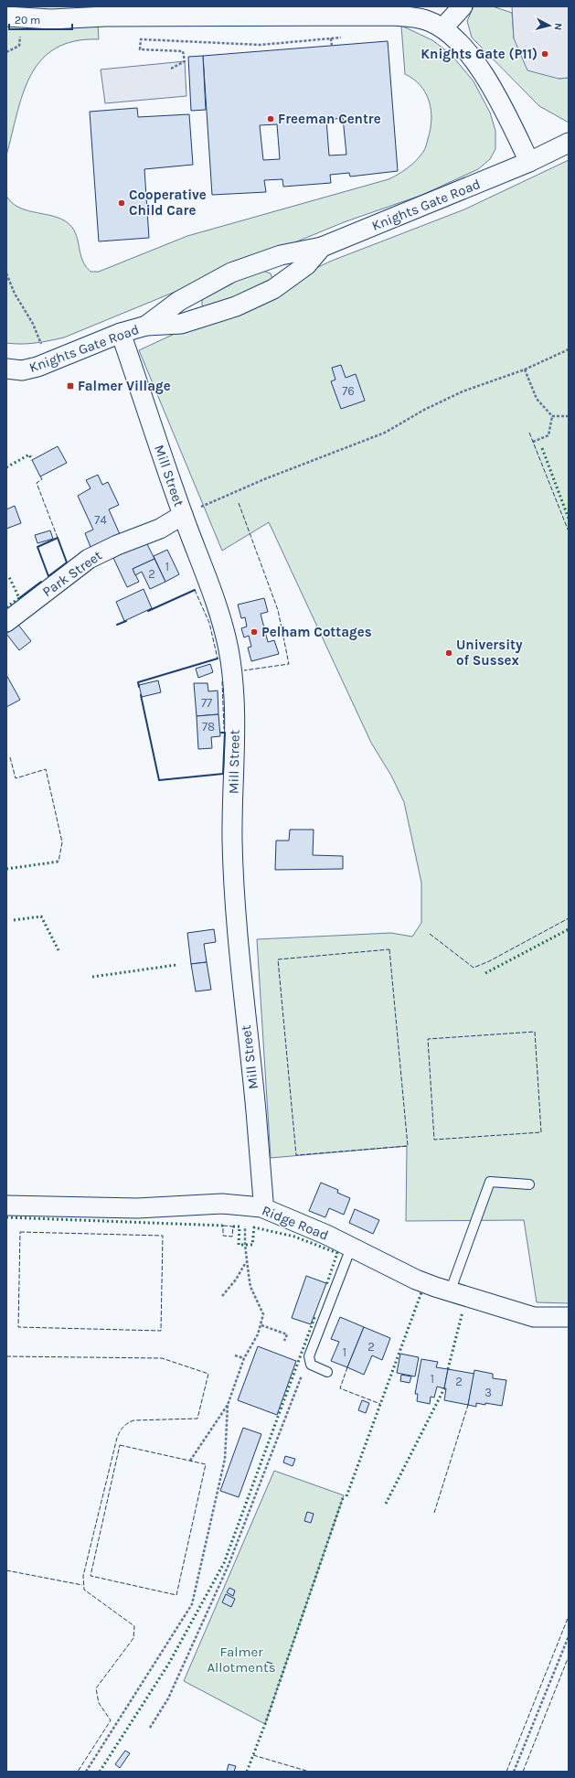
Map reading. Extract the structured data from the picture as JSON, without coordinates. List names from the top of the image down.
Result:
{
  "streets": {
    "street": [
      "Knights Gate Road",
      "Mill Street",
      "Park Street",
      "Ridge Road"
    ]
  },
  "crossings": [
    ["Knights Gate Road", "Mill Street"],
    ["Mill Street", "Park Street"],
    ["Mill Street", "Ridge Road"]
  ],
  "parks": ["Falmer Allotments"],
  "places": {
    "other": [
      "Knights Gate (P11)",
      "Freeman Centre",
      "Cooperative Child Care",
      "Pelham Cottages",
      "University of Sussex"
    ],
    "transit": ["Falmer Village"]
  },
  "house_numbers": [
    "76",
    "74",
    "1",
    "2",
    "77",
    "78",
    "2",
    "1",
    "1",
    "2",
    "3"
  ],
  "scale_bar": "20 m",
  "north": "right"
}
